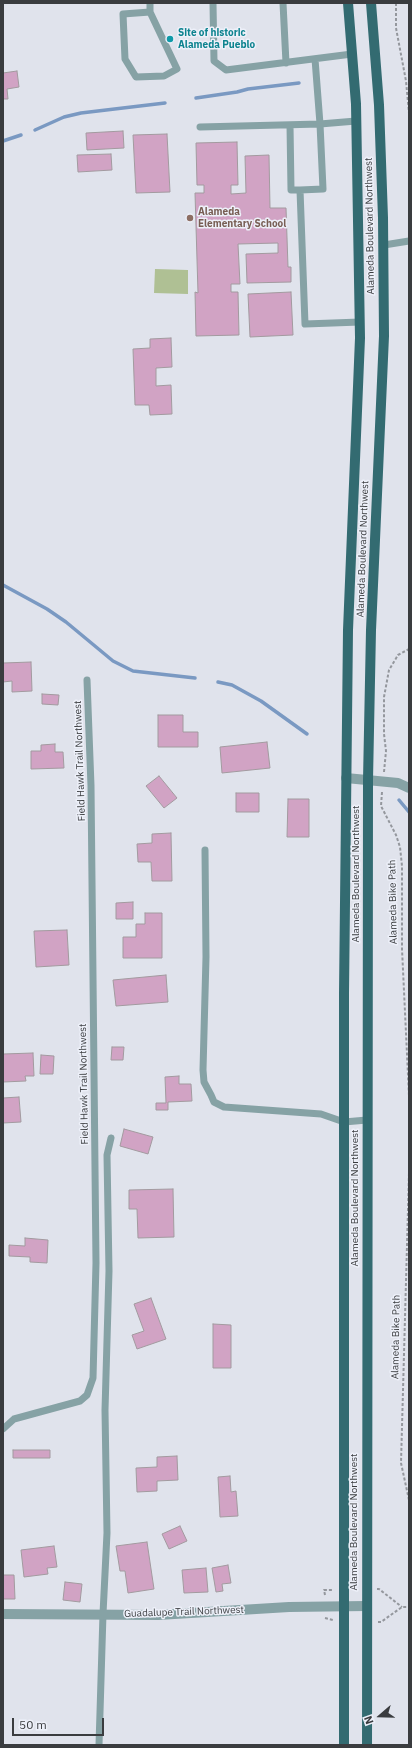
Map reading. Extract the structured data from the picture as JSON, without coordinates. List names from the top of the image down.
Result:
{
  "streets": {
    "main road": ["Alameda Boulevard Northwest"],
    "street": ["Guadalupe Trail Northwest"],
    "lane": ["Field Hawk Trail Northwest"],
    "path": ["Alameda Bike Path"]
  },
  "crossings": [
    ["Alameda Boulevard Northwest", "Guadalupe Trail Northwest"]
  ],
  "places": ["Site of historic Alameda Pueblo", "Alameda Elementary School"],
  "scale_bar": "50 m",
  "north": "left"
}
